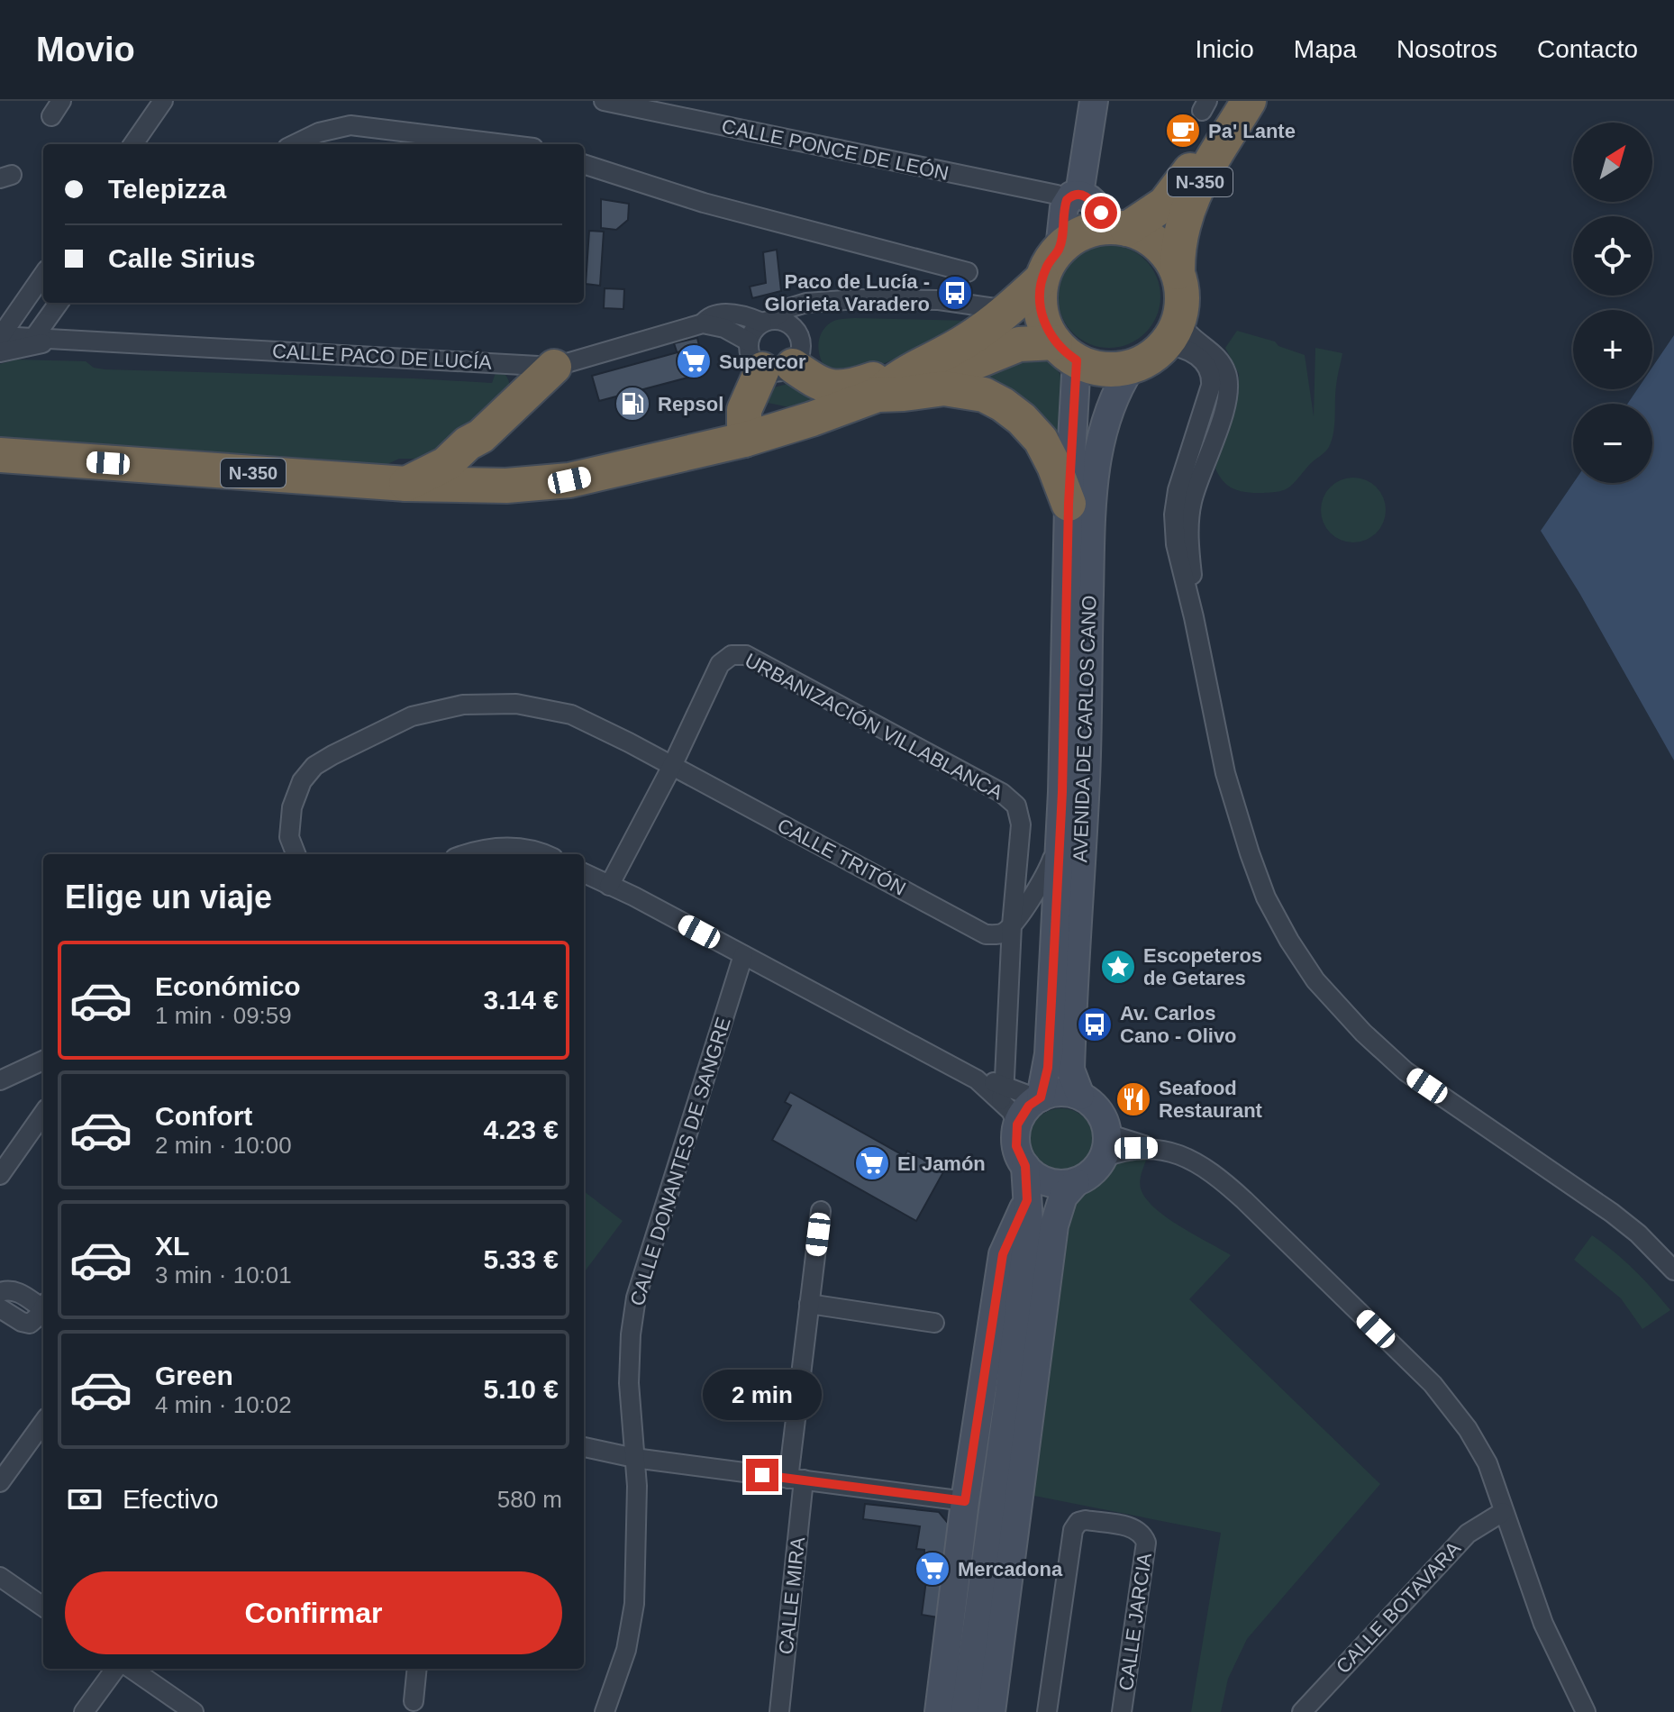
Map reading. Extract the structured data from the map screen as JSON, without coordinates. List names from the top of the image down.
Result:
{
  "streets": {
    "highway": ["N-350"],
    "street": [
      "CALLE PONCE DE LEÓN",
      "CALLE PACO DE LUCÍA",
      "URBANIZACIÓN VILLABLANCA",
      "AVENIDA DE CARLOS CANO",
      "CALLE TRITÓN",
      "CALLE DONANTES DE SANGRE",
      "CALLE MIRA",
      "CALLE BOTAVARA",
      "CALLE JARCIA"
    ]
  },
  "crossings": [
    ["N-350", "AVENIDA DE CARLOS CANO"],
    ["URBANIZACIÓN VILLABLANCA", "CALLE TRITÓN"]
  ],
  "places": {
    "cafe": ["Pa' Lante"],
    "bus stop": ["Paco de Lucía - Glorieta Varadero", "Av. Carlos Cano - Olivo"],
    "supermarket": ["Supercor", "El Jamón", "Mercadona"],
    "fuel station": ["Repsol"],
    "place": ["Escopeteros de Getares"],
    "restaurant": ["Seafood Restaurant"]
  },
  "north": "top right",
  "page": {
    "header": "Movio",
    "nav": [
      "Inicio",
      "Mapa",
      "Nosotros",
      "Contacto"
    ],
    "map_buttons": ["+", "−"],
    "banner": ["Telepizza", "Calle Sirius"],
    "heading": "Elige un viaje",
    "list": [
      {
        "name": "Económico",
        "note": "1 min · 09:59",
        "value": "3.14 €"
      },
      {
        "name": "Confort",
        "note": "2 min · 10:00",
        "value": "4.23 €"
      },
      {
        "name": "XL",
        "note": "3 min · 10:01",
        "value": "5.33 €"
      },
      {
        "name": "Green",
        "note": "4 min · 10:02",
        "value": "5.10 €"
      }
    ],
    "bubble": "2 min",
    "pay": ["Efectivo", "580 m"],
    "buttons": "Confirmar"
  }
}
